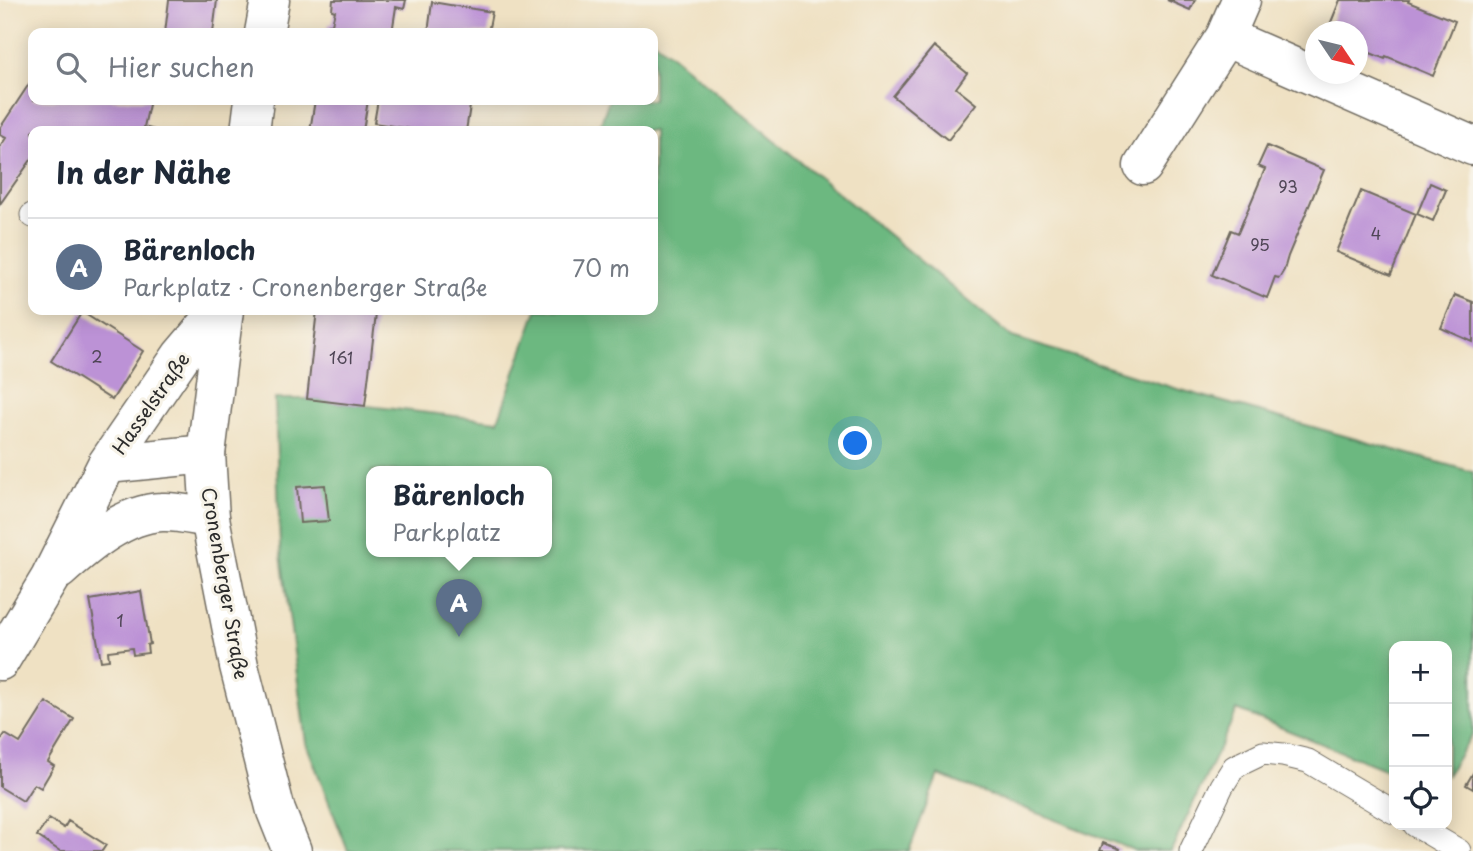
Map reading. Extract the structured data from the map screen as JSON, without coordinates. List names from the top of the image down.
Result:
{
  "streets": {
    "street": ["Hasselstraße", "Cronenberger Straße"]
  },
  "crossings": [
    ["Hasselstraße", "Cronenberger Straße"]
  ],
  "house_numbers": [
    "93",
    "4",
    "95",
    "2",
    "161",
    "1"
  ],
  "north": "bottom right",
  "page": {
    "search": "Hier suchen",
    "heading": "In der Nähe",
    "list": [
      {
        "mark": "A",
        "name": "Bärenloch",
        "note": "Parkplatz · Cronenberger Straße",
        "value": "70 m"
      }
    ],
    "popup": ["Bärenloch", "Parkplatz"],
    "pins": "A",
    "map_buttons": ["+", "−"]
  }
}
